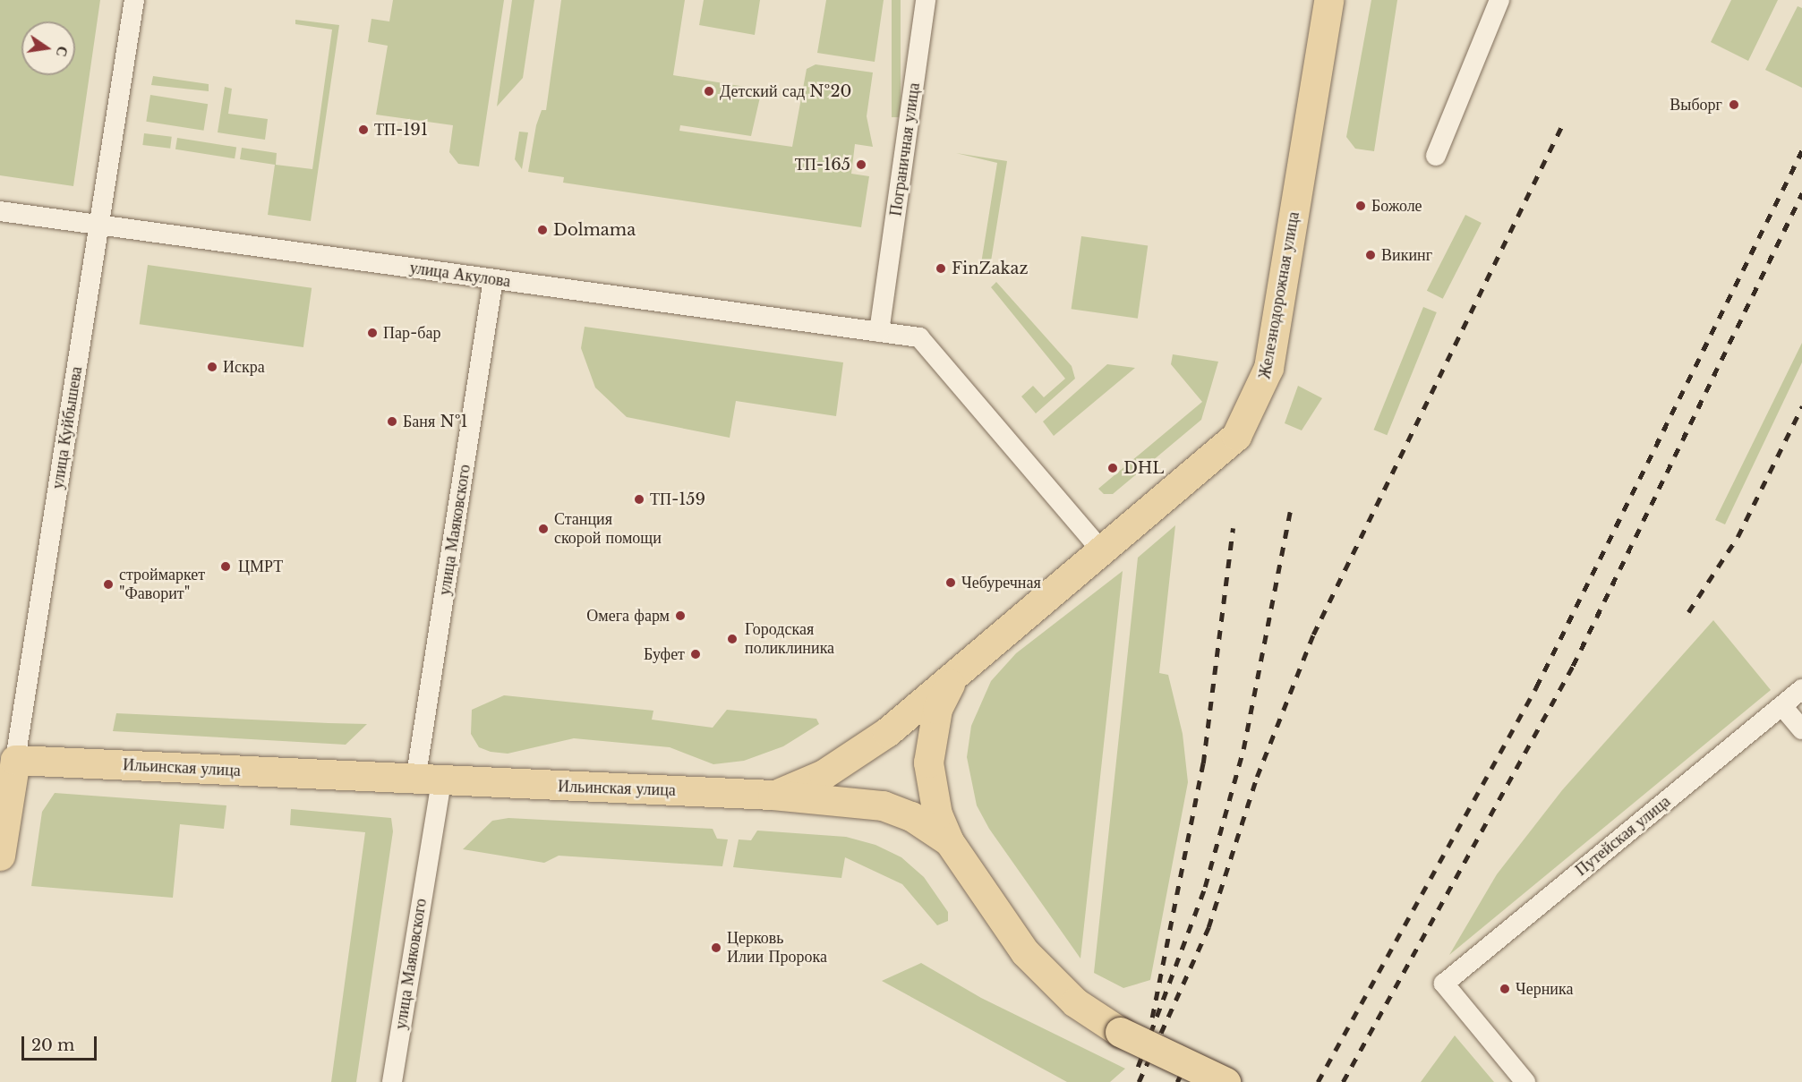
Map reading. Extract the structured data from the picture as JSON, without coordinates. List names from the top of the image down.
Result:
{
  "streets": {
    "main road": ["Железнодорожная улица", "улица Куйбышева", "Ильинская улица"],
    "street": [
      "Пограничная улица",
      "улица Акулова",
      "улица Маяковского",
      "Путейская улица"
    ]
  },
  "crossings": [
    ["Пограничная улица", "улица Акулова"],
    ["улица Акулова", "Железнодорожная улица"],
    ["улица Акулова", "улица Куйбышева"],
    ["улица Акулова", "улица Маяковского"],
    ["Железнодорожная улица", "Ильинская улица"],
    ["улица Куйбышева", "Ильинская улица"],
    ["улица Маяковского", "Ильинская улица"]
  ],
  "places": [
    "Детский сад №20",
    "Выборг",
    "ТП-191",
    "ТП-165",
    "Божоле",
    "Dolmama",
    "Викинг",
    "FinZakaz",
    "Пар-бар",
    "Искра",
    "Баня №1",
    "DHL",
    "ТП-159",
    "Станция скорой помощи",
    "ЦМРТ",
    "Чебуречная",
    "строймаркет \"Фаворит\"",
    "Омега фарм",
    "Городская поликлиника",
    "Буфет",
    "Церковь Илии Пророка",
    "Черника"
  ],
  "scale_bar": "20 m",
  "north": "right"
}
